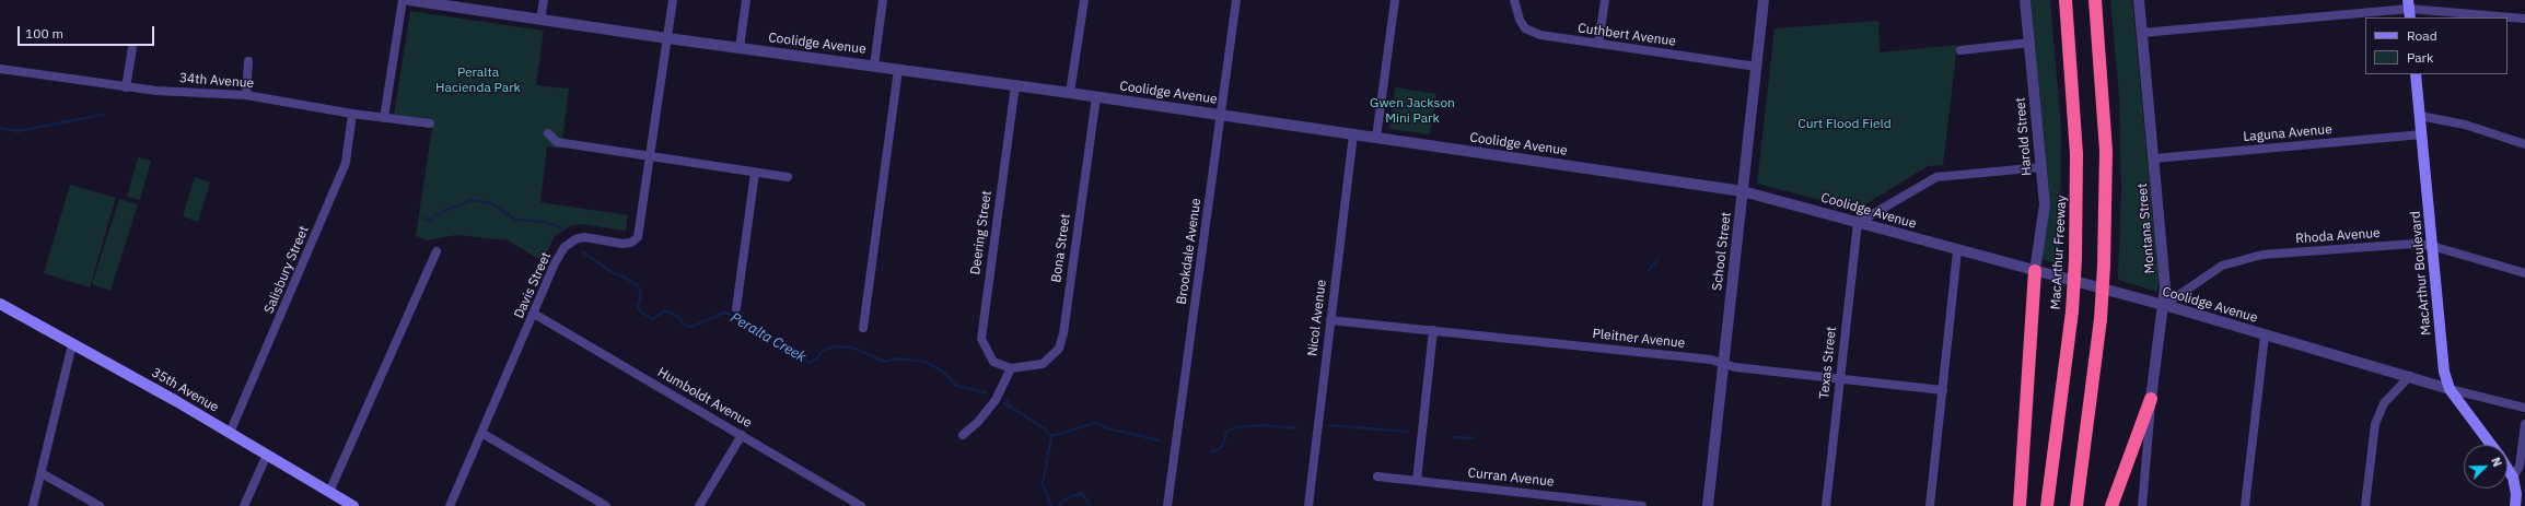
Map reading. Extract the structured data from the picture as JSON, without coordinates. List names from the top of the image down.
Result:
{
  "streets": {
    "highway": ["MacArthur Freeway"],
    "main road": ["MacArthur Boulevard", "35th Avenue"],
    "street": [
      "Cuthbert Avenue",
      "Coolidge Avenue",
      "34th Avenue",
      "Laguna Avenue",
      "Harold Street",
      "Montana Street",
      "Deering Street",
      "Rhoda Avenue",
      "Bona Street",
      "Brookdale Avenue",
      "School Street",
      "Salisbury Street",
      "Davis Street",
      "Nicol Avenue",
      "Pleitner Avenue",
      "Texas Street",
      "Humboldt Avenue",
      "Curran Avenue"
    ]
  },
  "crossings": [
    ["Cuthbert Avenue", "School Street"],
    ["Coolidge Avenue", "Harold Street"],
    ["Coolidge Avenue", "Montana Street"],
    ["Coolidge Avenue", "Deering Street"],
    ["Coolidge Avenue", "Rhoda Avenue"],
    ["Coolidge Avenue", "Bona Street"],
    ["Coolidge Avenue", "Brookdale Avenue"],
    ["Coolidge Avenue", "School Street"],
    ["Coolidge Avenue", "MacArthur Boulevard"],
    ["Coolidge Avenue", "Davis Street"],
    ["Coolidge Avenue", "Nicol Avenue"],
    ["Coolidge Avenue", "Texas Street"],
    ["34th Avenue", "Salisbury Street"],
    ["Laguna Avenue", "Montana Street"],
    ["Laguna Avenue", "MacArthur Boulevard"],
    ["Montana Street", "Rhoda Avenue"],
    ["Deering Street", "Bona Street"],
    ["Rhoda Avenue", "MacArthur Boulevard"],
    ["School Street", "Pleitner Avenue"],
    ["Salisbury Street", "35th Avenue"],
    ["Davis Street", "Humboldt Avenue"],
    ["Nicol Avenue", "Pleitner Avenue"],
    ["Pleitner Avenue", "Texas Street"]
  ],
  "water": ["Peralta Creek"],
  "parks": ["Peralta Hacienda Park", "Gwen Jackson Mini Park", "Curt Flood Field"],
  "legend": ["Road", "Park"],
  "scale_bar": "100 m",
  "north": "top right"
}
